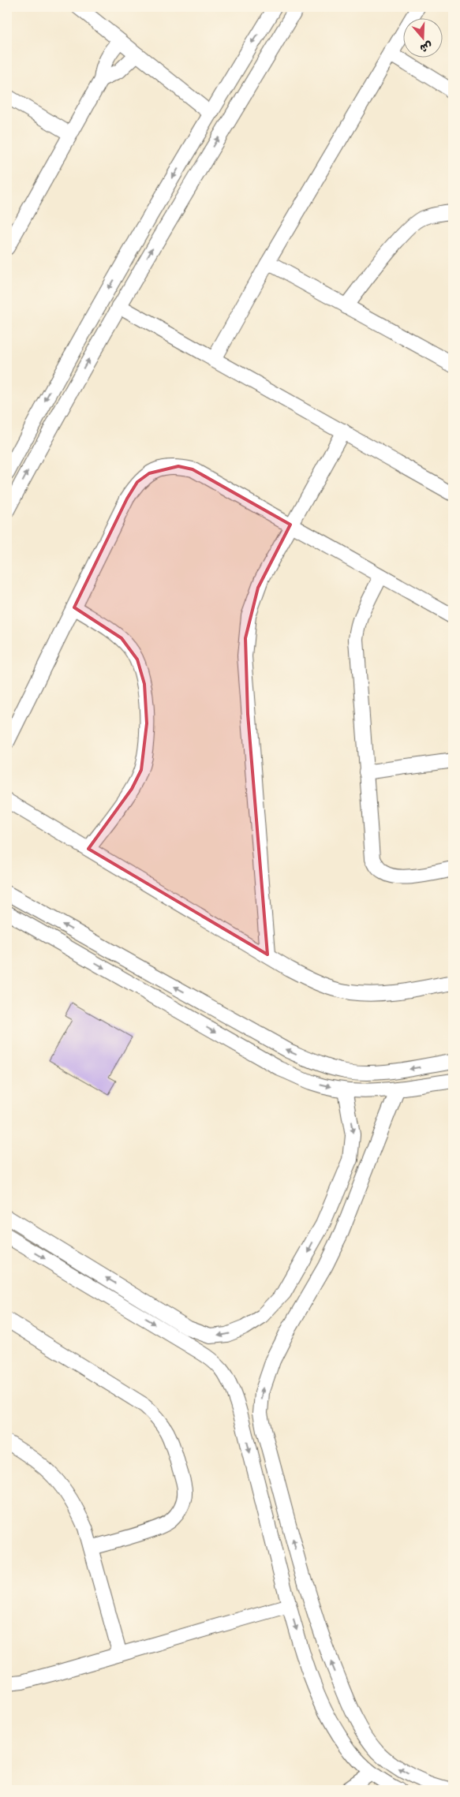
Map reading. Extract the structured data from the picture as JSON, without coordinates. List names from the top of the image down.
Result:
{
  "north": "bottom"
}
